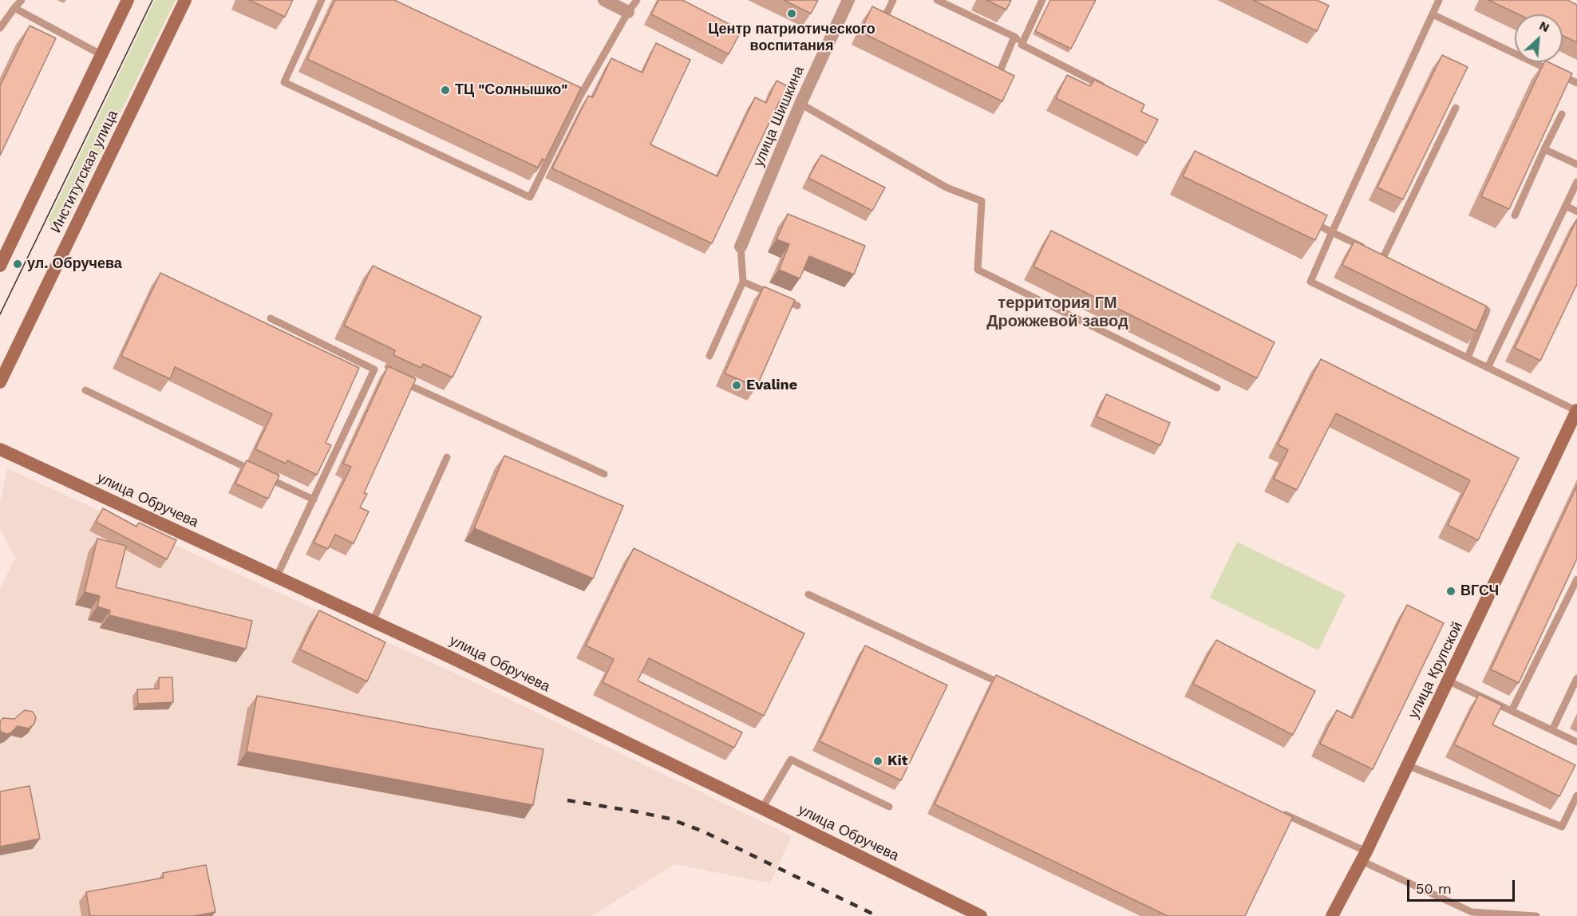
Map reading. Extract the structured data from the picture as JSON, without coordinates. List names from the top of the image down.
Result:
{
  "streets": {
    "main road": ["Институтская улица", "улица Обручева", "улица Крупской"],
    "street": ["улица Шишкина"]
  },
  "districts": ["территория ГМ Дрожжевой завод"],
  "places": [
    "Центр патриотического воспитания",
    "ТЦ \"Солнышко\"",
    "ул. Обручева",
    "Evaline",
    "ВГСЧ",
    "Kit"
  ],
  "scale_bar": "50 m",
  "north": "top right"
}
